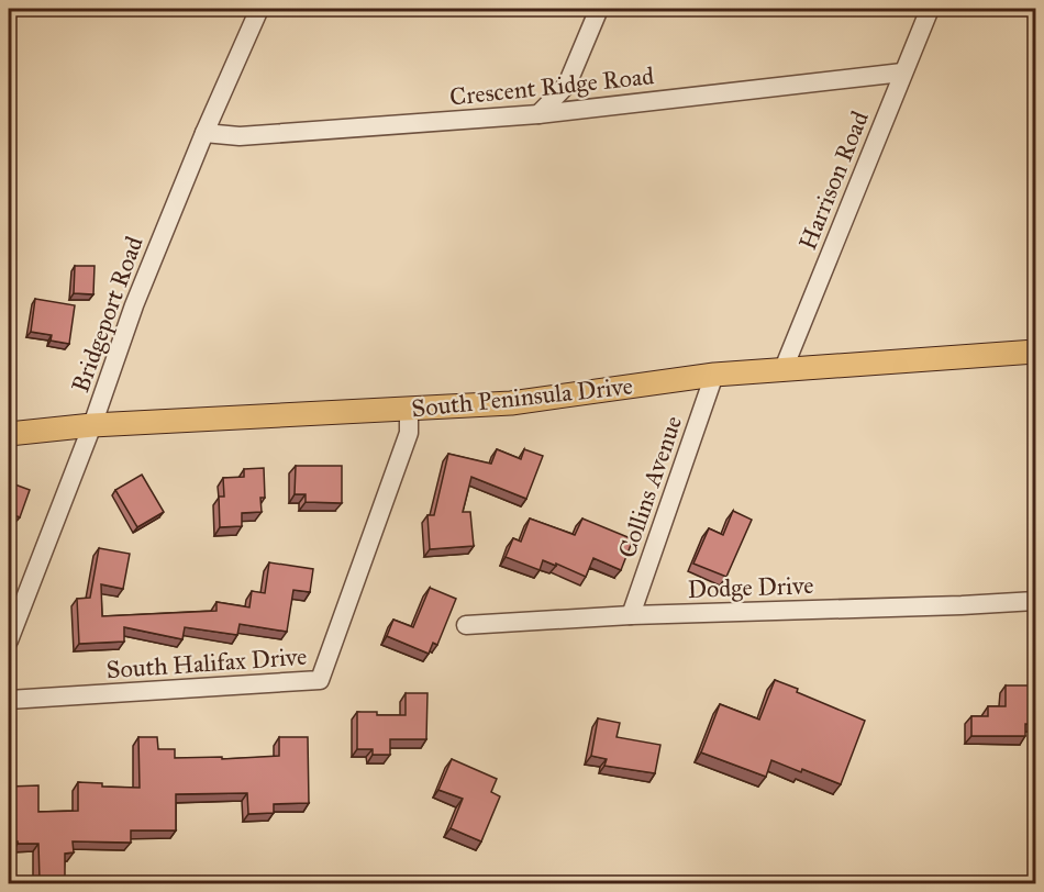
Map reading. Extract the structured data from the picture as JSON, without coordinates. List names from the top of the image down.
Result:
{
  "streets": {
    "main road": ["South Peninsula Drive"],
    "street": [
      "Crescent Ridge Road",
      "Harrison Road",
      "Bridgeport Road",
      "Collins Avenue",
      "Dodge Drive",
      "South Halifax Drive"
    ]
  },
  "crossings": [
    ["Crescent Ridge Road", "Harrison Road"],
    ["Crescent Ridge Road", "Bridgeport Road"],
    ["Harrison Road", "South Peninsula Drive"],
    ["Bridgeport Road", "South Peninsula Drive"],
    ["South Peninsula Drive", "Collins Avenue"],
    ["South Peninsula Drive", "South Halifax Drive"],
    ["Collins Avenue", "Dodge Drive"]
  ]
}
